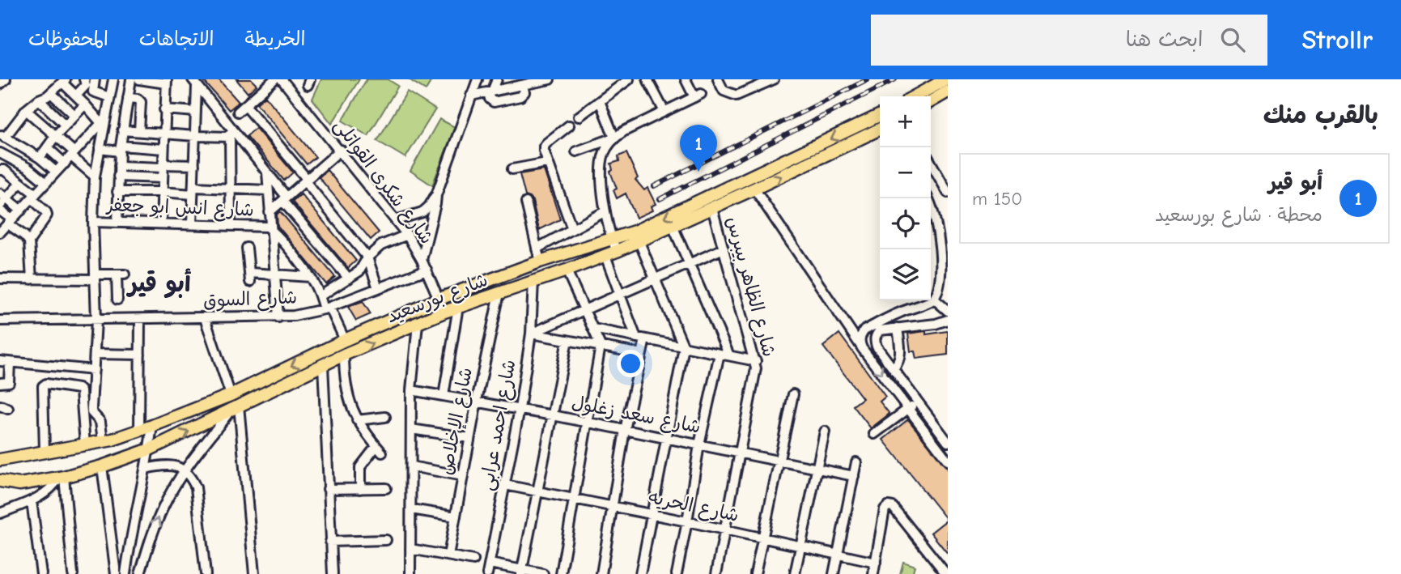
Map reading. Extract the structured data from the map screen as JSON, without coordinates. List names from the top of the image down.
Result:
{
  "streets": {
    "main road": ["شارع بورسعيد"],
    "street": [
      "شارع شكرى القواتلى",
      "شارع انس ابو جعفر",
      "شارع الظاهر بيبرس",
      "شارع السوق",
      "شارع سعد زغلول",
      "شارع الإخلاص",
      "شارع احمد عرابى",
      "شارع الحريه"
    ]
  },
  "crossings": [
    ["شارع شكرى القواتلى", "شارع بورسعيد"],
    ["شارع شكرى القواتلى", "شارع السوق"],
    ["شارع انس ابو جعفر", "شارع بورسعيد"],
    ["شارع انس ابو جعفر", "شارع السوق"],
    ["شارع الظاهر بيبرس", "شارع بورسعيد"],
    ["شارع الظاهر بيبرس", "شارع سعد زغلول"],
    ["شارع الظاهر بيبرس", "شارع الحريه"],
    ["شارع بورسعيد", "شارع الإخلاص"],
    ["شارع بورسعيد", "شارع احمد عرابى"],
    ["شارع سعد زغلول", "شارع الإخلاص"],
    ["شارع سعد زغلول", "شارع احمد عرابى"],
    ["شارع احمد عرابى", "شارع الحريه"]
  ],
  "districts": ["أبو قير"],
  "page": {
    "header": "Strollr",
    "search": "ابحث هنا",
    "nav": ["الخريطة", "الاتجاهات", "المحفوظات"],
    "heading": "بالقرب منك",
    "map_buttons": ["+", "−"],
    "pins": "1",
    "list": [
      {
        "mark": "1",
        "name": "أبو قير",
        "note": "محطة · شارع بورسعيد",
        "value": "150 m"
      }
    ]
  }
}
